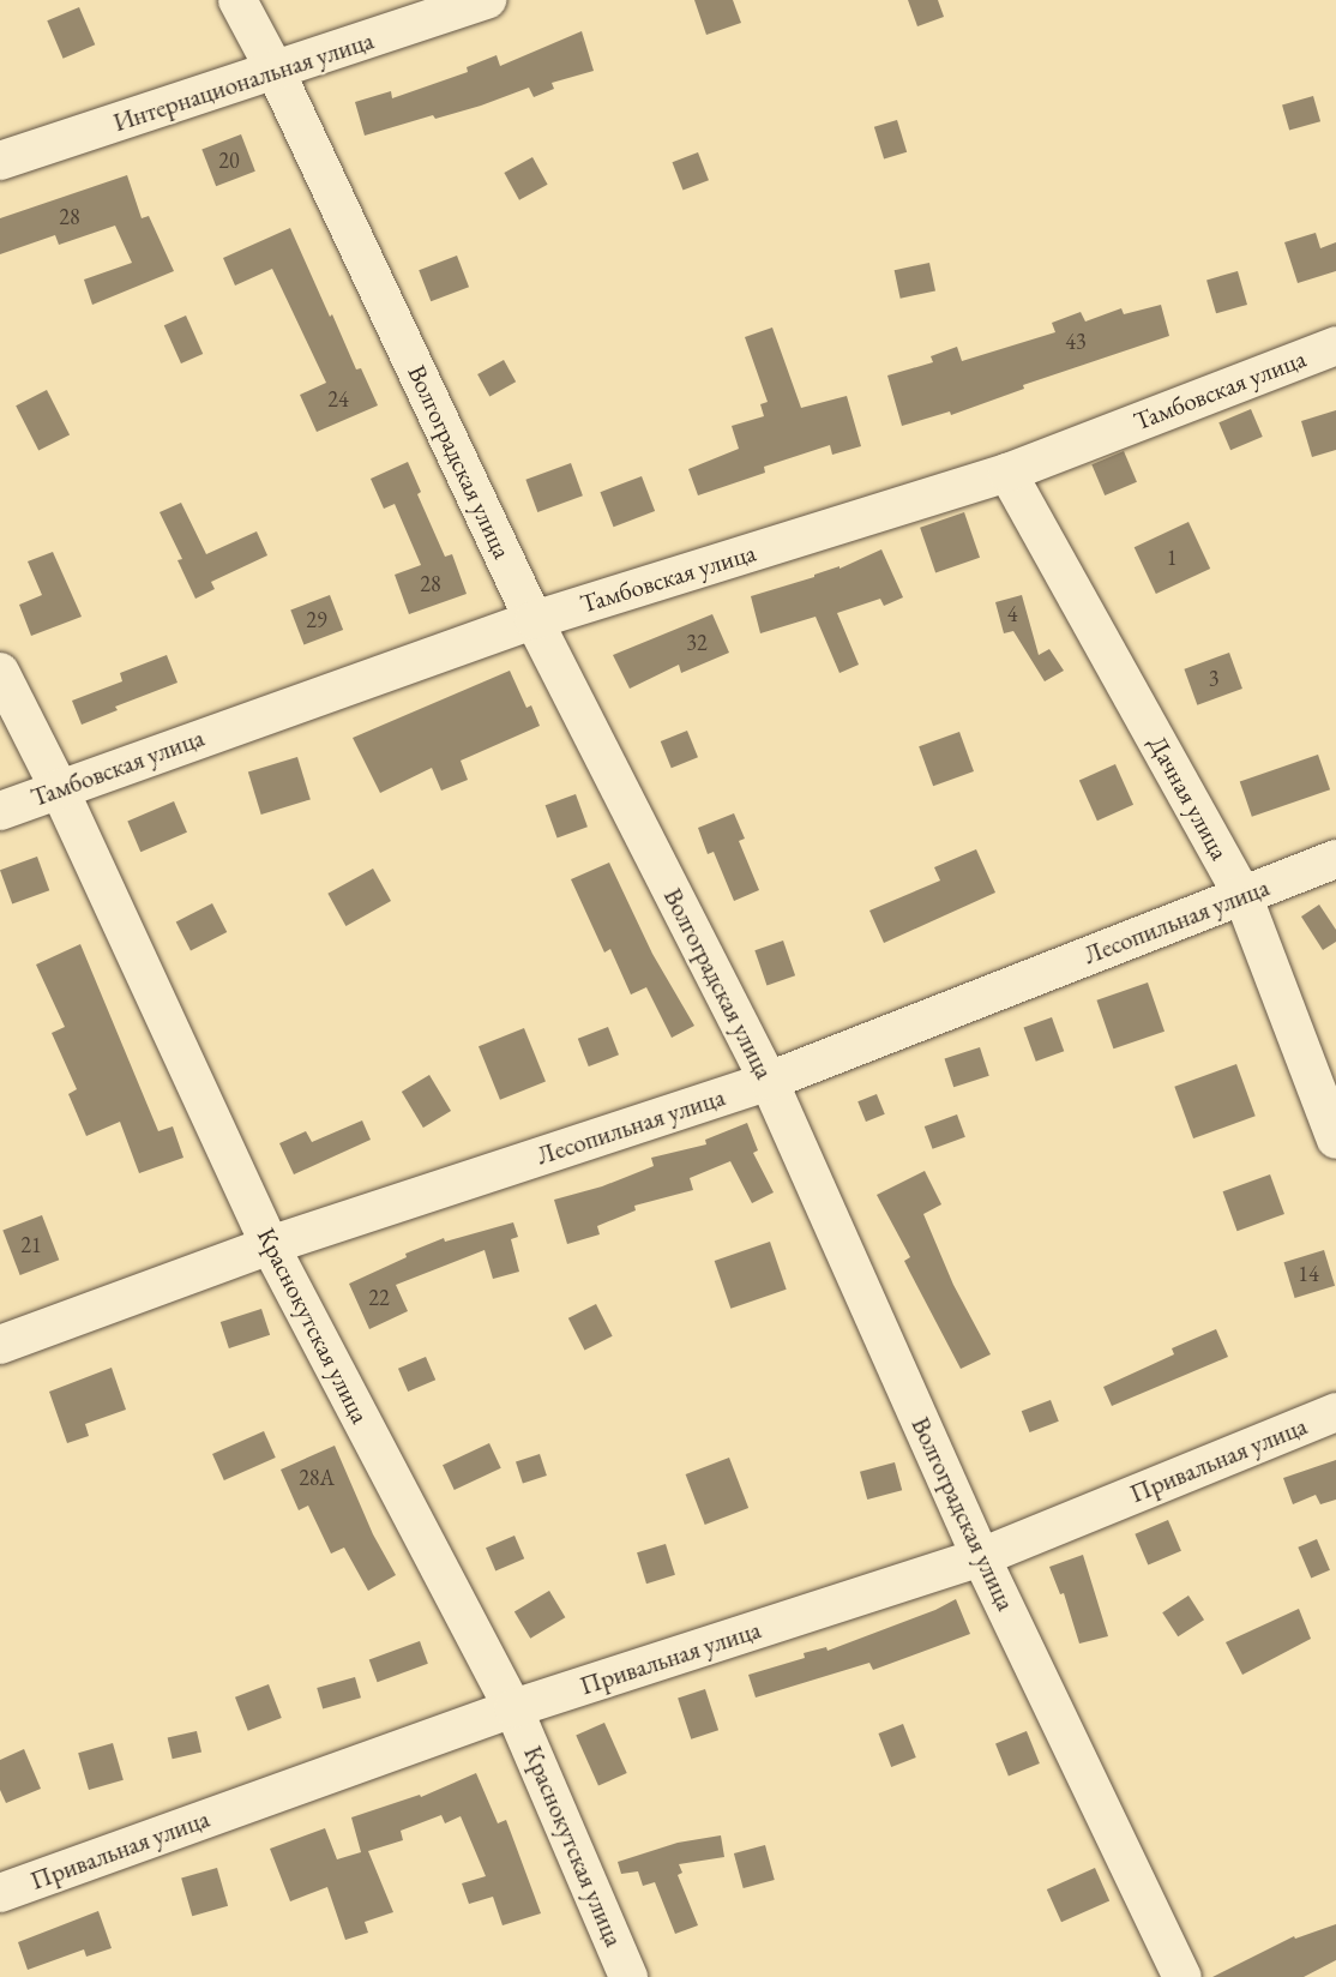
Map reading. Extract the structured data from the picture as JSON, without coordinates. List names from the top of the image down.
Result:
{
  "streets": {
    "street": [
      "Интернациональная улица",
      "Тамбовская улица",
      "Волгоградская улица",
      "Дачная улица",
      "Лесопильная улица",
      "Краснокутская улица",
      "Привальная улица"
    ]
  },
  "crossings": [
    ["Интернациональная улица", "Волгоградская улица"],
    ["Тамбовская улица", "Волгоградская улица"],
    ["Тамбовская улица", "Дачная улица"],
    ["Тамбовская улица", "Краснокутская улица"],
    ["Волгоградская улица", "Лесопильная улица"],
    ["Волгоградская улица", "Привальная улица"],
    ["Дачная улица", "Лесопильная улица"],
    ["Лесопильная улица", "Краснокутская улица"],
    ["Краснокутская улица", "Привальная улица"]
  ],
  "house_numbers": [
    "20",
    "28",
    "43",
    "24",
    "1",
    "28",
    "4",
    "29",
    "32",
    "3",
    "21",
    "14",
    "22",
    "28А"
  ]
}
